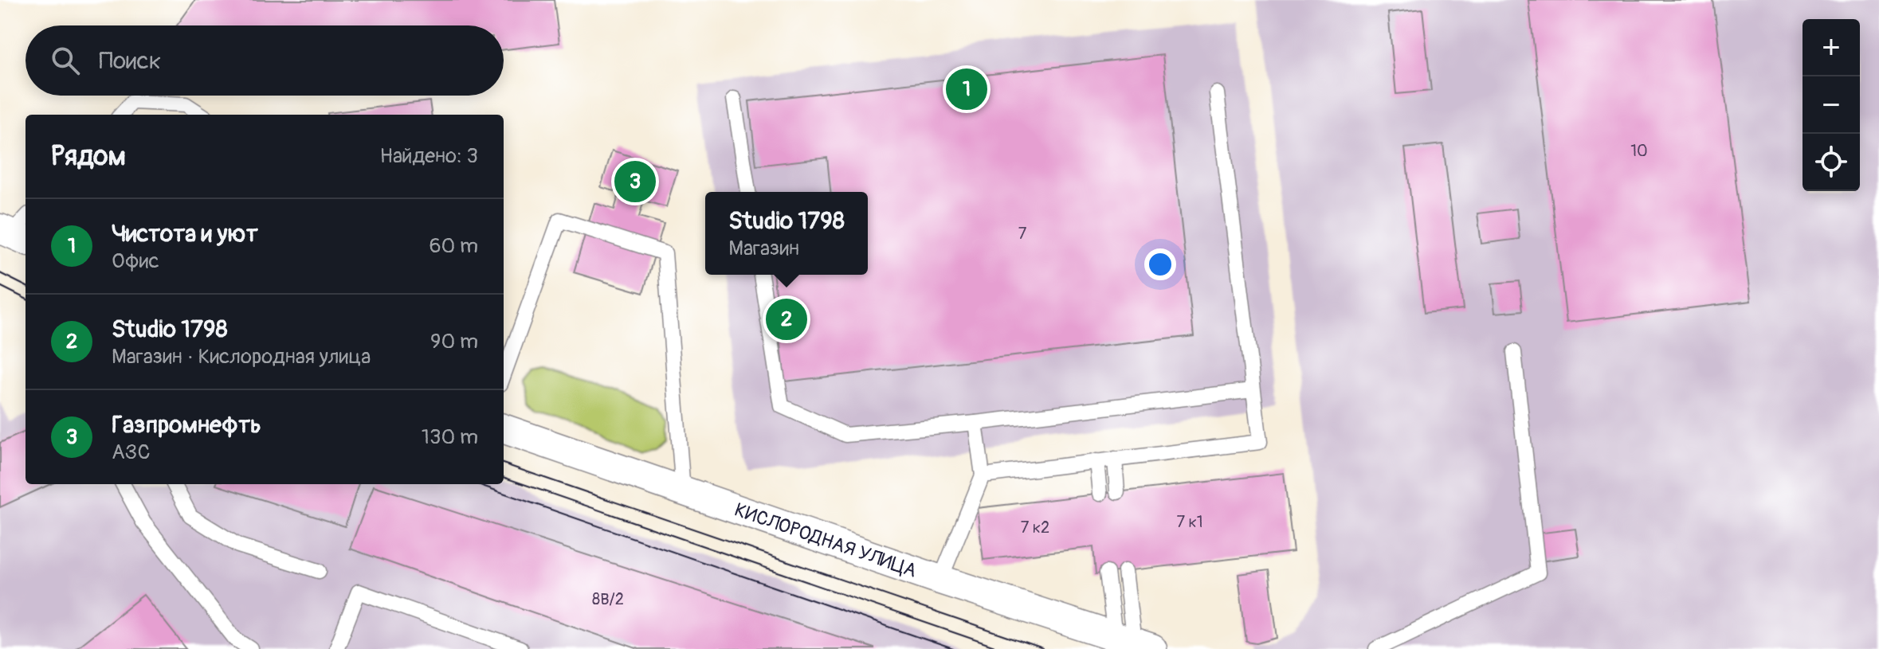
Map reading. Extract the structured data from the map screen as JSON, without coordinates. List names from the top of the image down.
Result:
{
  "streets": {
    "street": ["КИСЛОРОДНАЯ УЛИЦА"]
  },
  "house_numbers": [
    "10",
    "7",
    "7 к1",
    "7 к2",
    "8В/2"
  ],
  "page": {
    "map_buttons": ["+", "−"],
    "search": "Поиск",
    "pins": ["1", "3", "2"],
    "heading": ["Рядом", "Найдено: 3"],
    "popup": ["Studio 1798", "Магазин"],
    "list": [
      {
        "mark": "1",
        "name": "Чистота и уют",
        "note": "Офис",
        "value": "60 m"
      },
      {
        "mark": "2",
        "name": "Studio 1798",
        "note": "Магазин · Кислородная улица",
        "value": "90 m"
      },
      {
        "mark": "3",
        "name": "Газпромнефть",
        "note": "АЗС",
        "value": "130 m"
      }
    ]
  }
}
